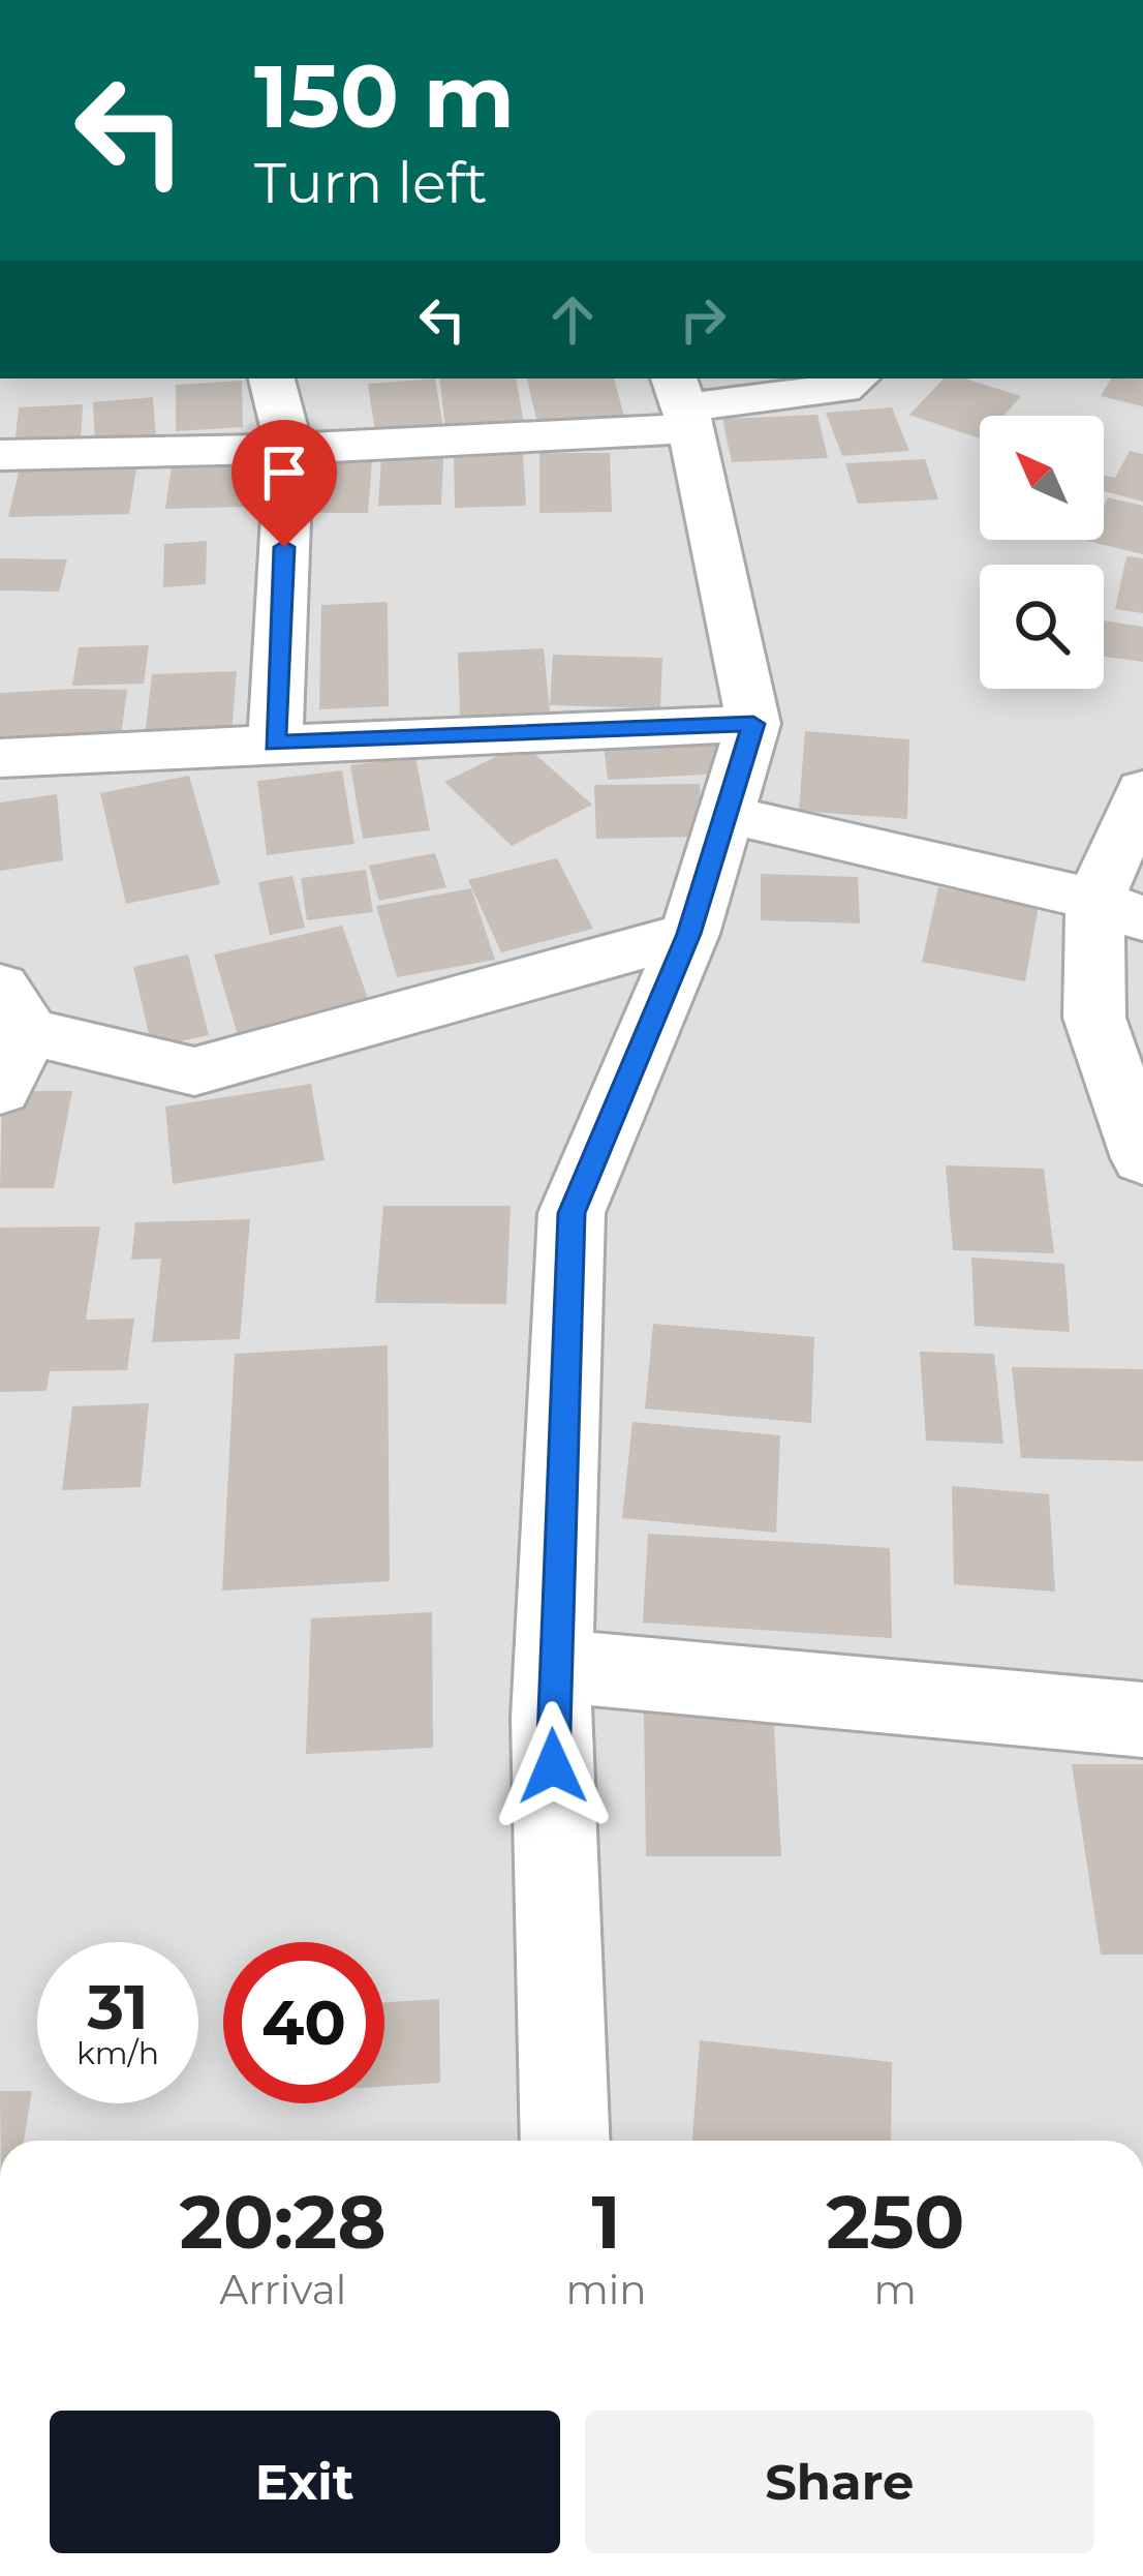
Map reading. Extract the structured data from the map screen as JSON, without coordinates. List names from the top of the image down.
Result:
{
  "north": "top left",
  "page": {
    "turn": ["150 m", "Turn left"],
    "speed": "31 km/h",
    "limit": "40",
    "eta": [
      "20:28",
      "Arrival",
      "1",
      "min",
      "250",
      "m"
    ],
    "buttons": ["Exit", "Share"]
  }
}
